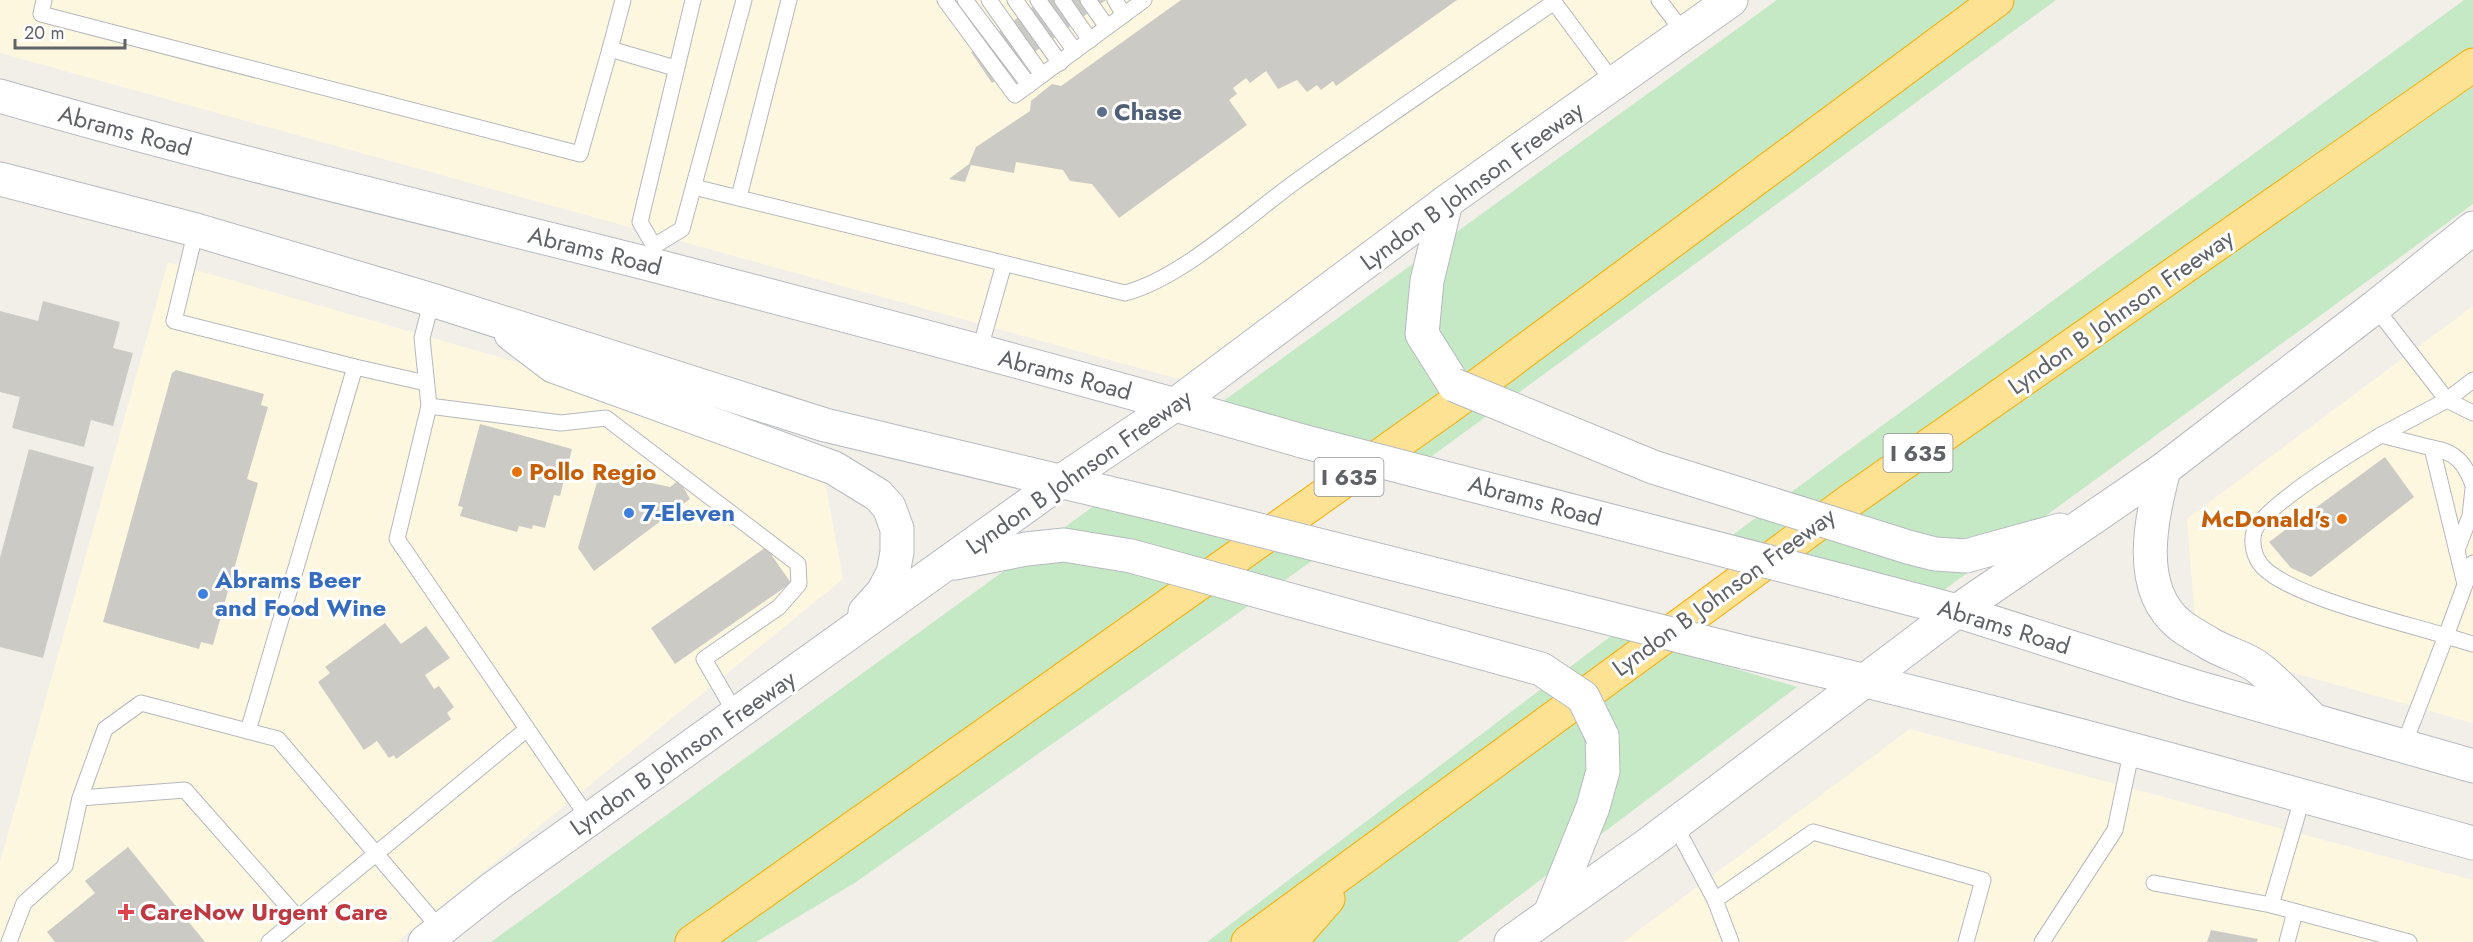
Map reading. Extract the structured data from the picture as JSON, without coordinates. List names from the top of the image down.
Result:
{
  "streets": {
    "highway": ["Lyndon B Johnson Freeway", "I 635"],
    "main road": ["Abrams Road"]
  },
  "crossings": [
    ["Abrams Road", "Lyndon B Johnson Freeway"]
  ],
  "places": {
    "other": [
      "Chase",
      "Pollo Regio",
      "7-Eleven",
      "McDonald's",
      "Abrams Beer and Food Wine"
    ],
    "health": ["CareNow Urgent Care"]
  },
  "scale_bar": "20 m"
}
